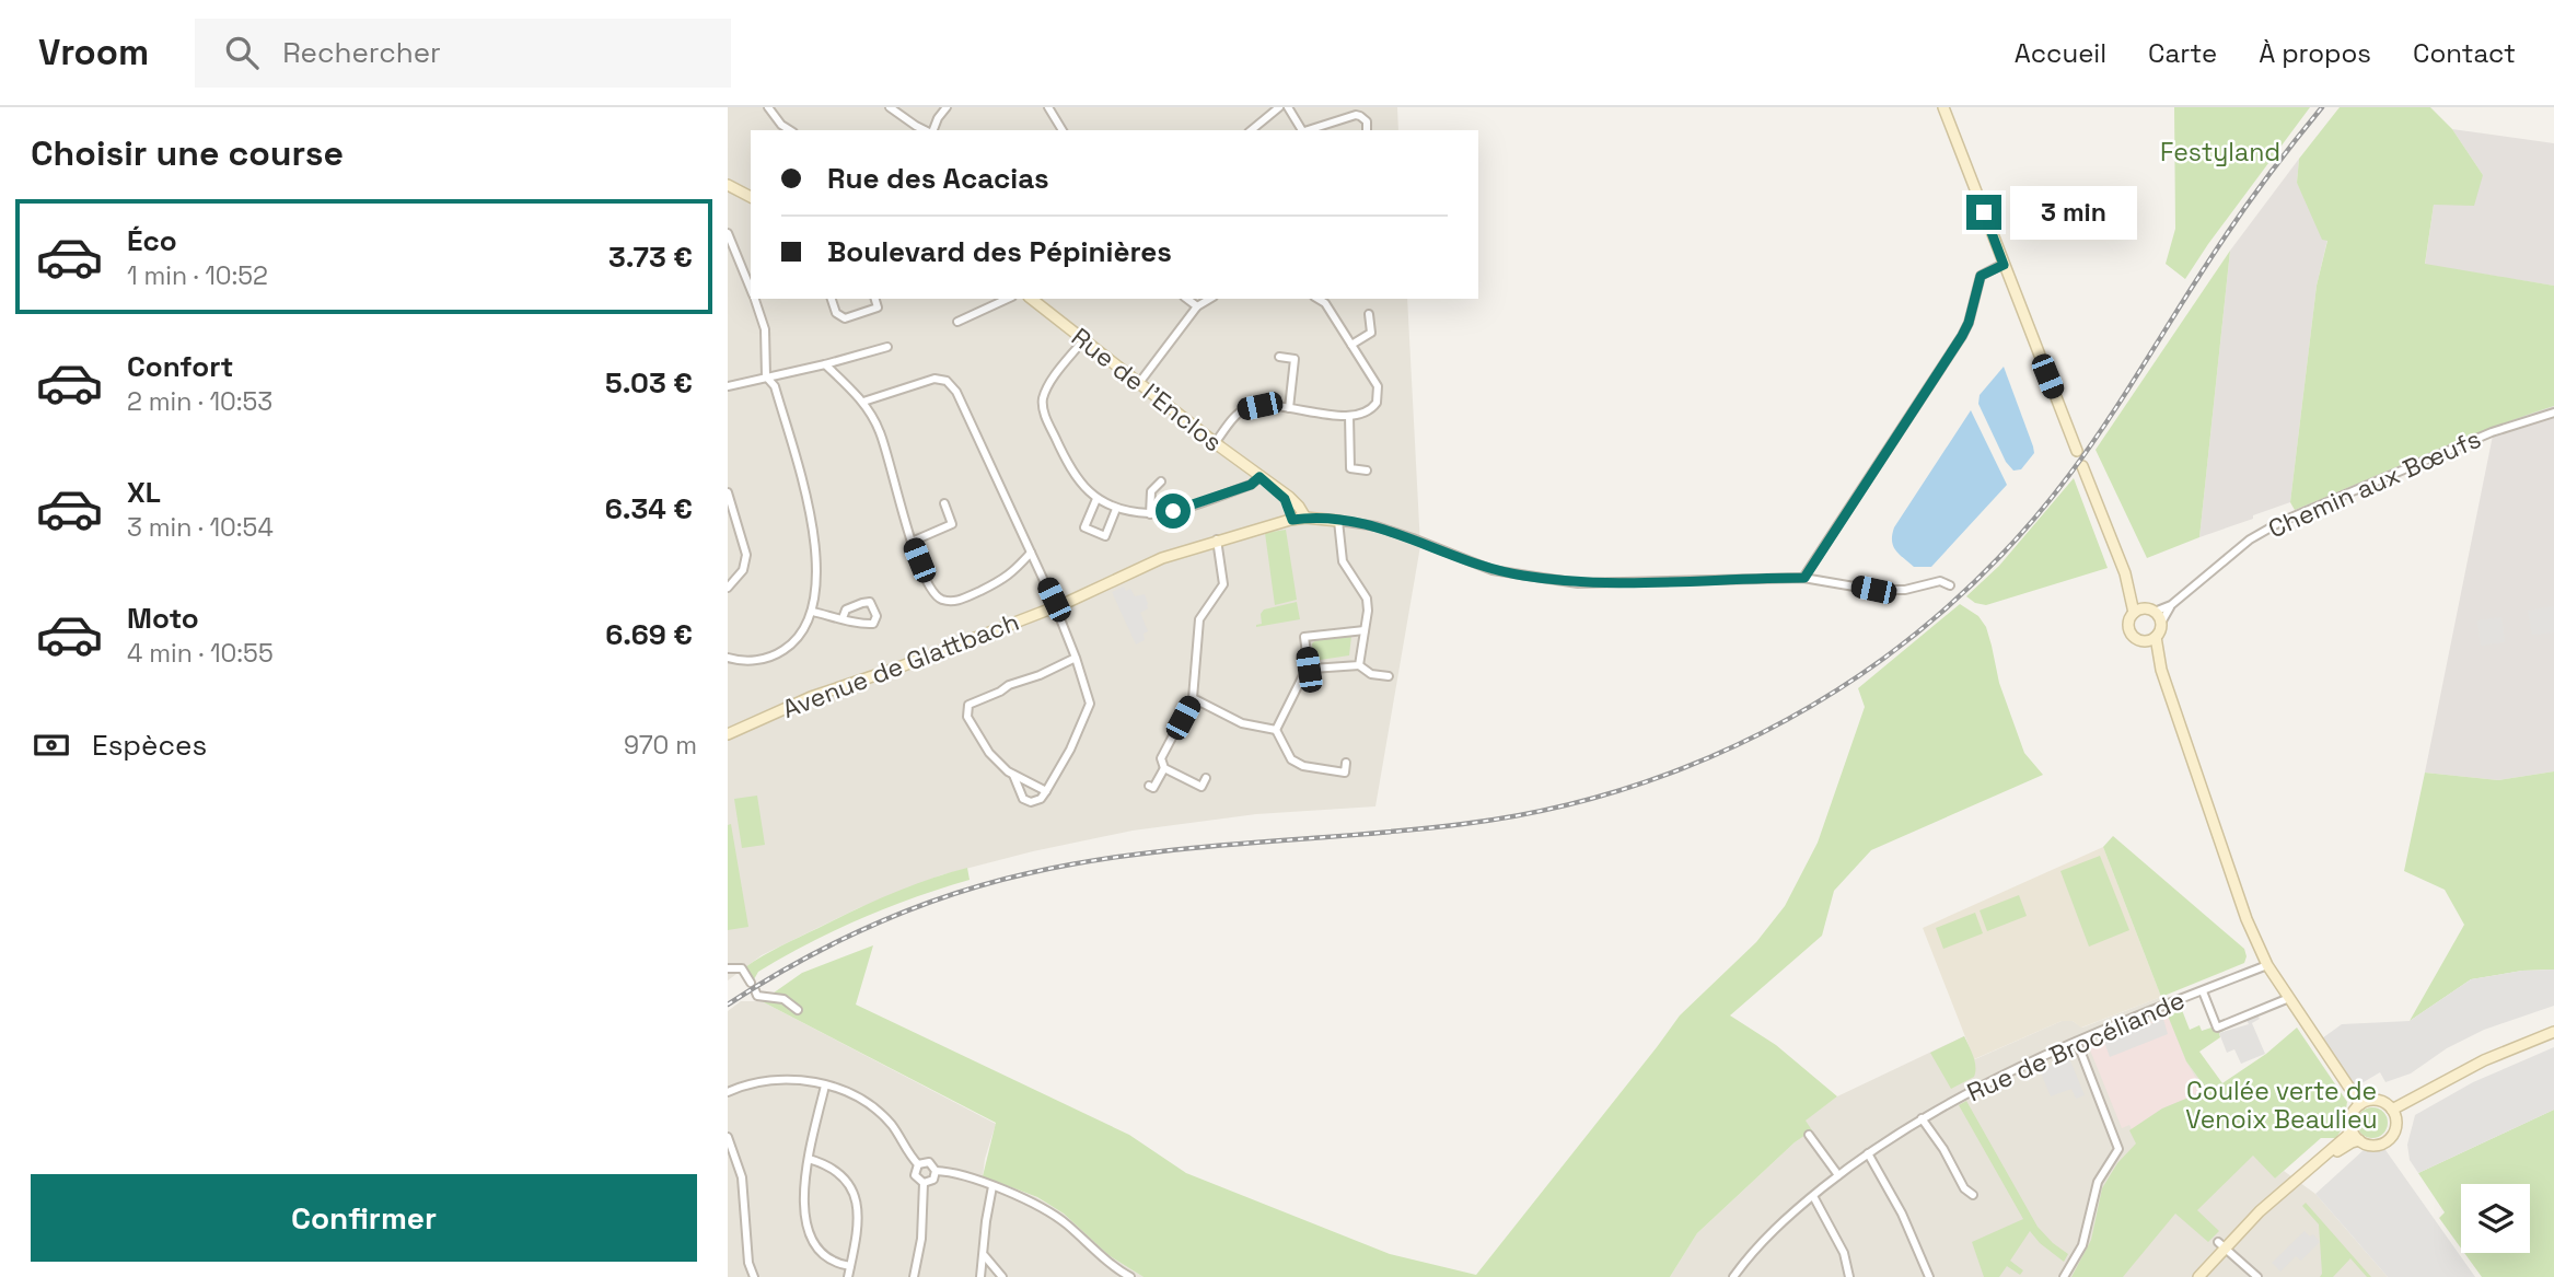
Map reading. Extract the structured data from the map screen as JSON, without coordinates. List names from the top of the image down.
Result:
{
  "streets": {
    "street": [
      "Rue de l'Enclos",
      "Chemin aux Bœufs",
      "Avenue de Glattbach",
      "Rue de Brocéliande"
    ]
  },
  "crossings": [
    ["Rue de l'Enclos", "Avenue de Glattbach"]
  ],
  "parks": ["Festyland", "Coulée verte de Venoix Beaulieu"],
  "page": {
    "header": "Vroom",
    "search": "Rechercher",
    "nav": [
      "Accueil",
      "Carte",
      "À propos",
      "Contact"
    ],
    "heading": "Choisir une course",
    "banner": ["Rue des Acacias", "Boulevard des Pépinières"],
    "bubble": "3 min",
    "list": [
      {
        "name": "Éco",
        "note": "1 min · 10:52",
        "value": "3.73 €"
      },
      {
        "name": "Confort",
        "note": "2 min · 10:53",
        "value": "5.03 €"
      },
      {
        "name": "XL",
        "note": "3 min · 10:54",
        "value": "6.34 €"
      },
      {
        "name": "Moto",
        "note": "4 min · 10:55",
        "value": "6.69 €"
      }
    ],
    "pay": ["Espèces", "970 m"],
    "buttons": "Confirmer"
  }
}
